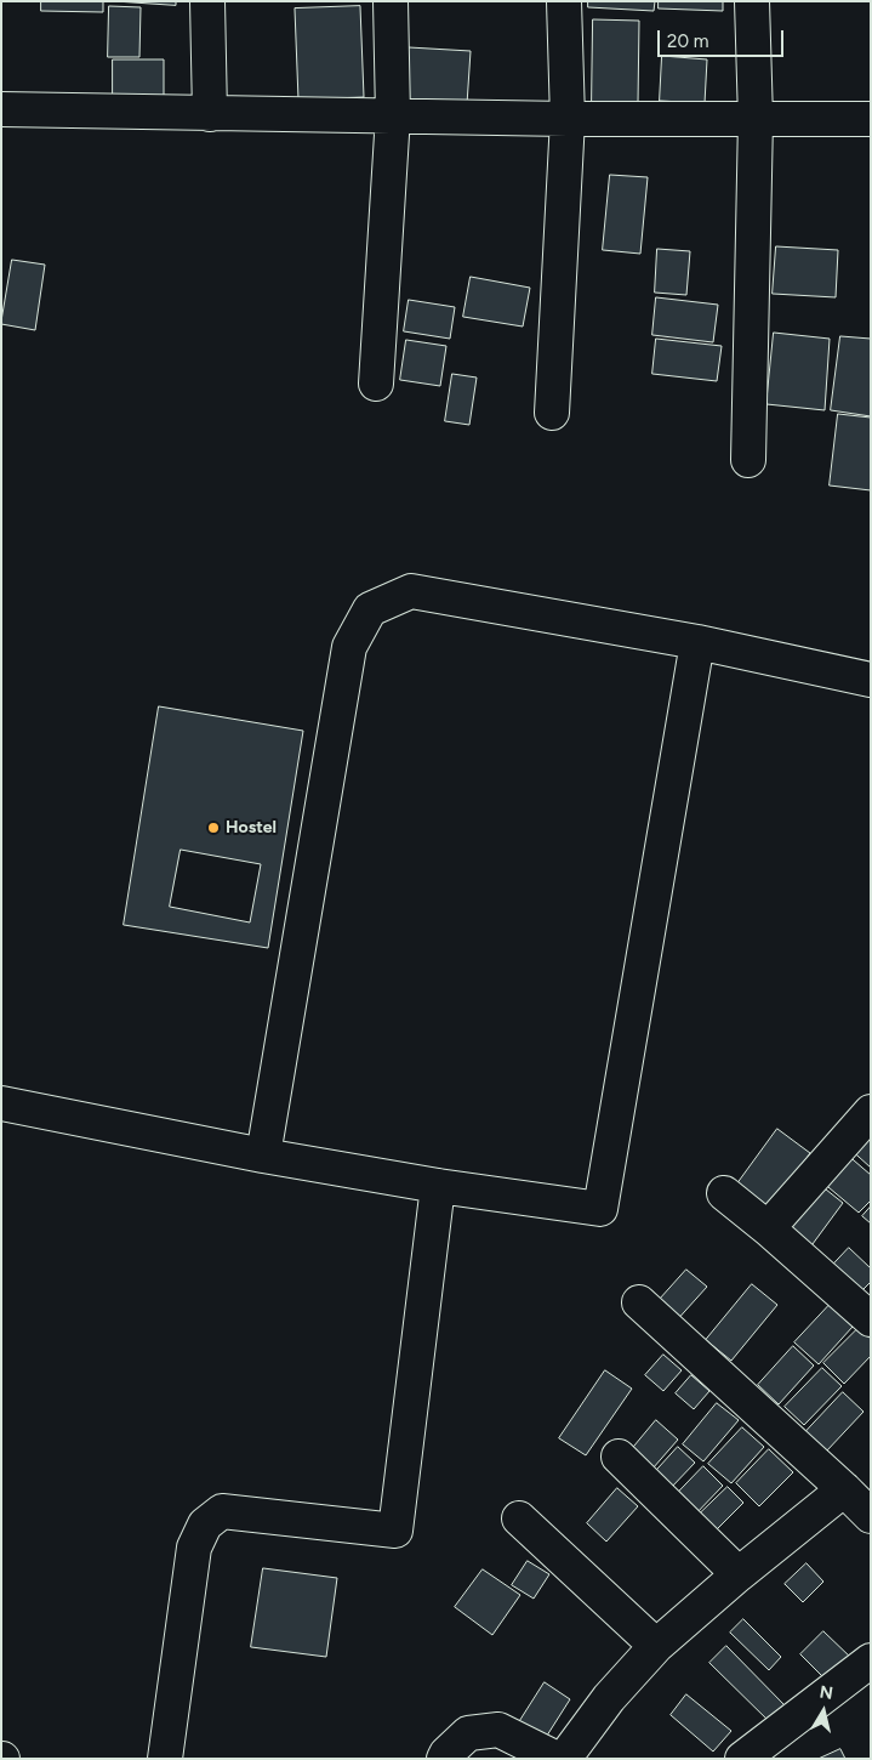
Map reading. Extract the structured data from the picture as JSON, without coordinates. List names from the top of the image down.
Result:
{
  "places": ["Hostel"],
  "scale_bar": "20 m",
  "north": "top"
}
